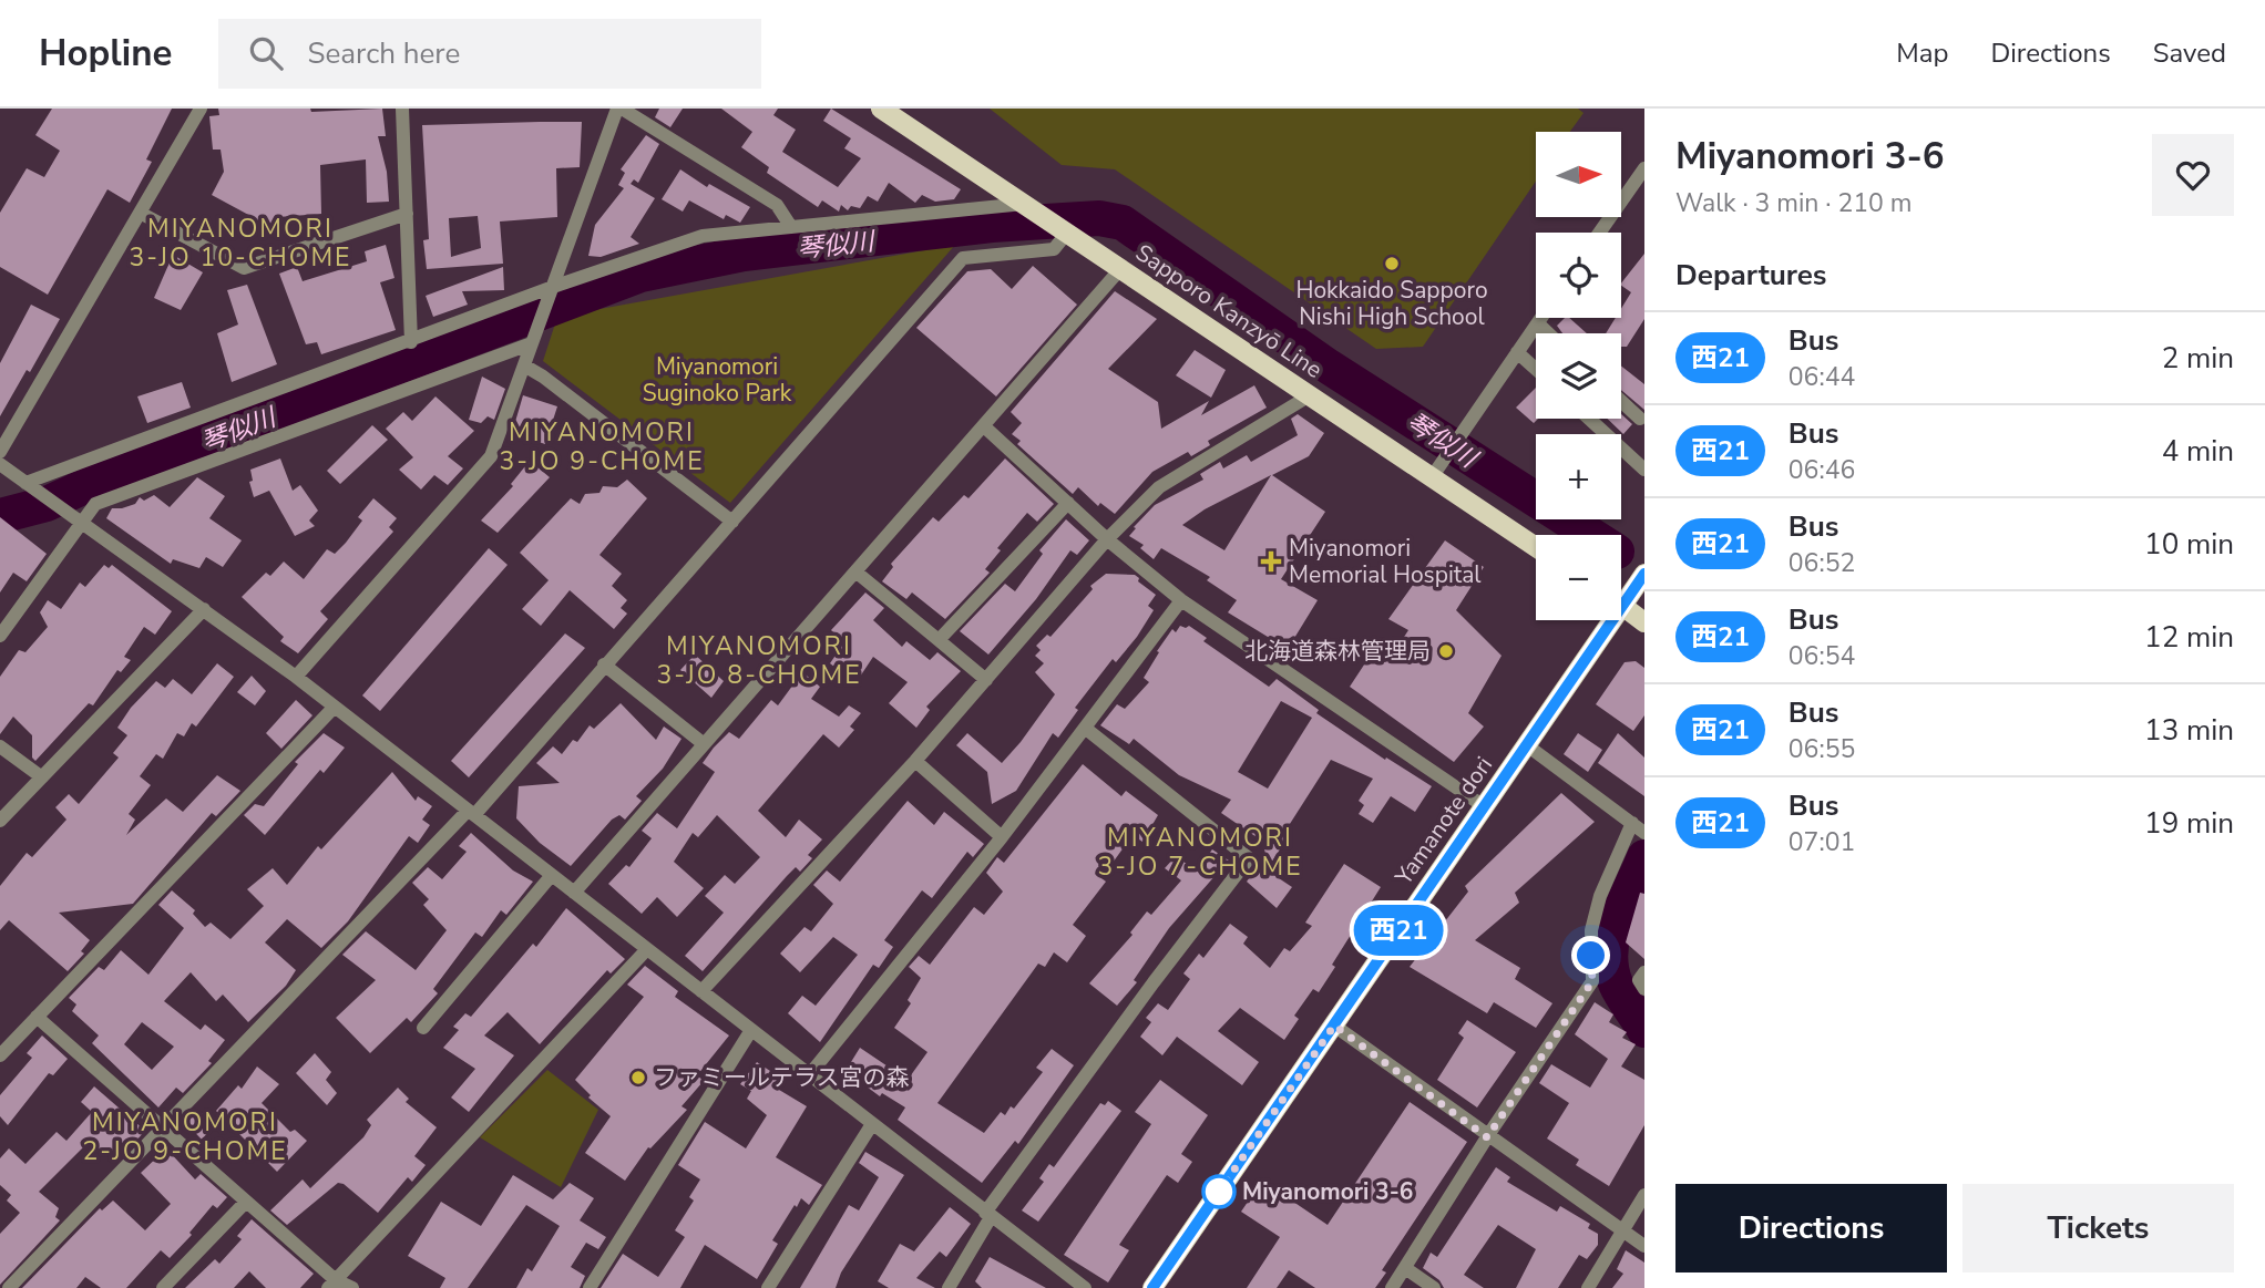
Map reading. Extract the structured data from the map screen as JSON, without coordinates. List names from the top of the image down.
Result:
{
  "streets": {
    "main road": ["Sapporo Kanzyō Line", "Yamanote dori"]
  },
  "districts": [
    "MIYANOMORI 3-JO 10-CHOME",
    "MIYANOMORI 3-JO 9-CHOME",
    "MIYANOMORI 3-JO 8-CHOME",
    "MIYANOMORI 3-JO 7-CHOME",
    "MIYANOMORI 2-JO 9-CHOME"
  ],
  "water": ["琴似川"],
  "parks": ["Miyanomori Suginoko Park"],
  "places": {
    "other": [
      "Hokkaido Sapporo Nishi High School",
      "北海道森林管理局",
      "ファミールテラス宮の森",
      "Miyanomori 3-6"
    ],
    "health": ["Miyanomori Memorial Hospital"]
  },
  "lines": ["bus line 西21"],
  "north": "right",
  "page": {
    "header": "Hopline",
    "search": "Search here",
    "nav": ["Map", "Directions", "Saved"],
    "on_map": "西21",
    "heading": [
      ["Miyanomori 3-6", "Walk · 3 min · 210 m"],
      "Departures"
    ],
    "map_buttons": ["+", "−"],
    "list": [
      {
        "mark": "西21",
        "name": "Bus",
        "note": "06:44",
        "value": "2 min"
      },
      {
        "mark": "西21",
        "name": "Bus",
        "note": "06:46",
        "value": "4 min"
      },
      {
        "mark": "西21",
        "name": "Bus",
        "note": "06:52",
        "value": "10 min"
      },
      {
        "mark": "西21",
        "name": "Bus",
        "note": "06:54",
        "value": "12 min"
      },
      {
        "mark": "西21",
        "name": "Bus",
        "note": "06:55",
        "value": "13 min"
      },
      {
        "mark": "西21",
        "name": "Bus",
        "note": "07:01",
        "value": "19 min"
      }
    ],
    "buttons": ["Directions", "Tickets"]
  }
}
